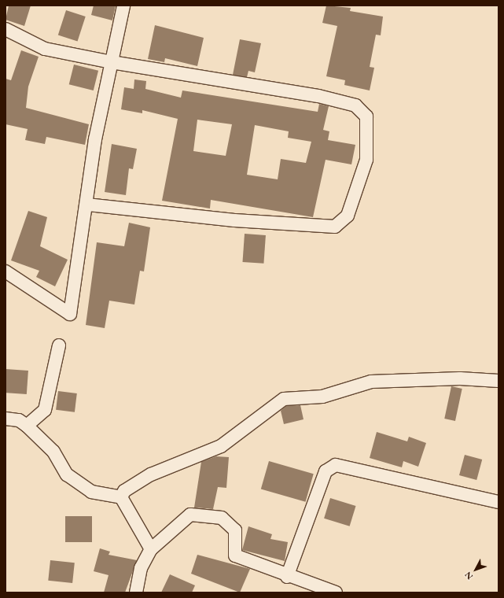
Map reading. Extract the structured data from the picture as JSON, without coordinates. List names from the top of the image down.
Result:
{
  "north": "bottom left"
}
